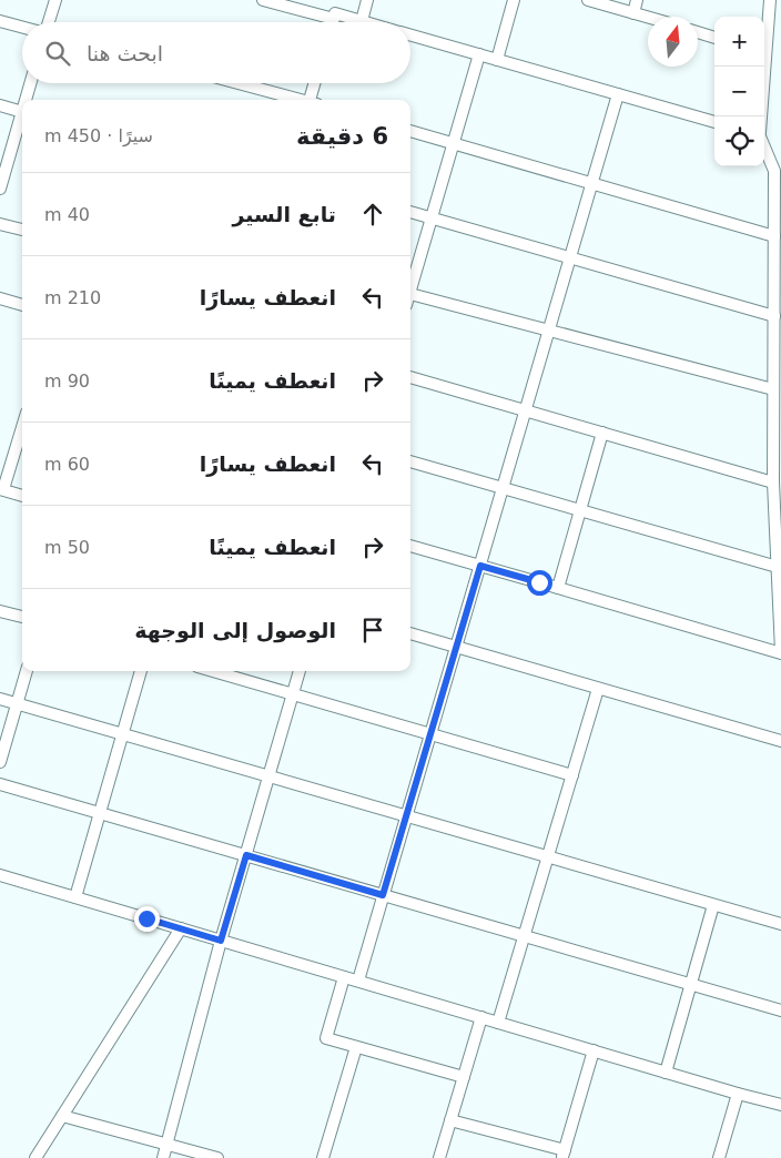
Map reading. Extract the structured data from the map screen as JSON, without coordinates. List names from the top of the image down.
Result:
{
  "north": "top",
  "page": {
    "map_buttons": ["+", "−"],
    "search": "ابحث هنا",
    "heading": ["6 دقيقة", "سيرًا · 450 m"],
    "list": [
      ["تابع السير", "40 m"],
      ["انعطف يسارًا", "210 m"],
      ["انعطف يمينًا", "90 m"],
      ["انعطف يسارًا", "60 m"],
      ["انعطف يمينًا", "50 m"],
      "الوصول إلى الوجهة"
    ]
  }
}
